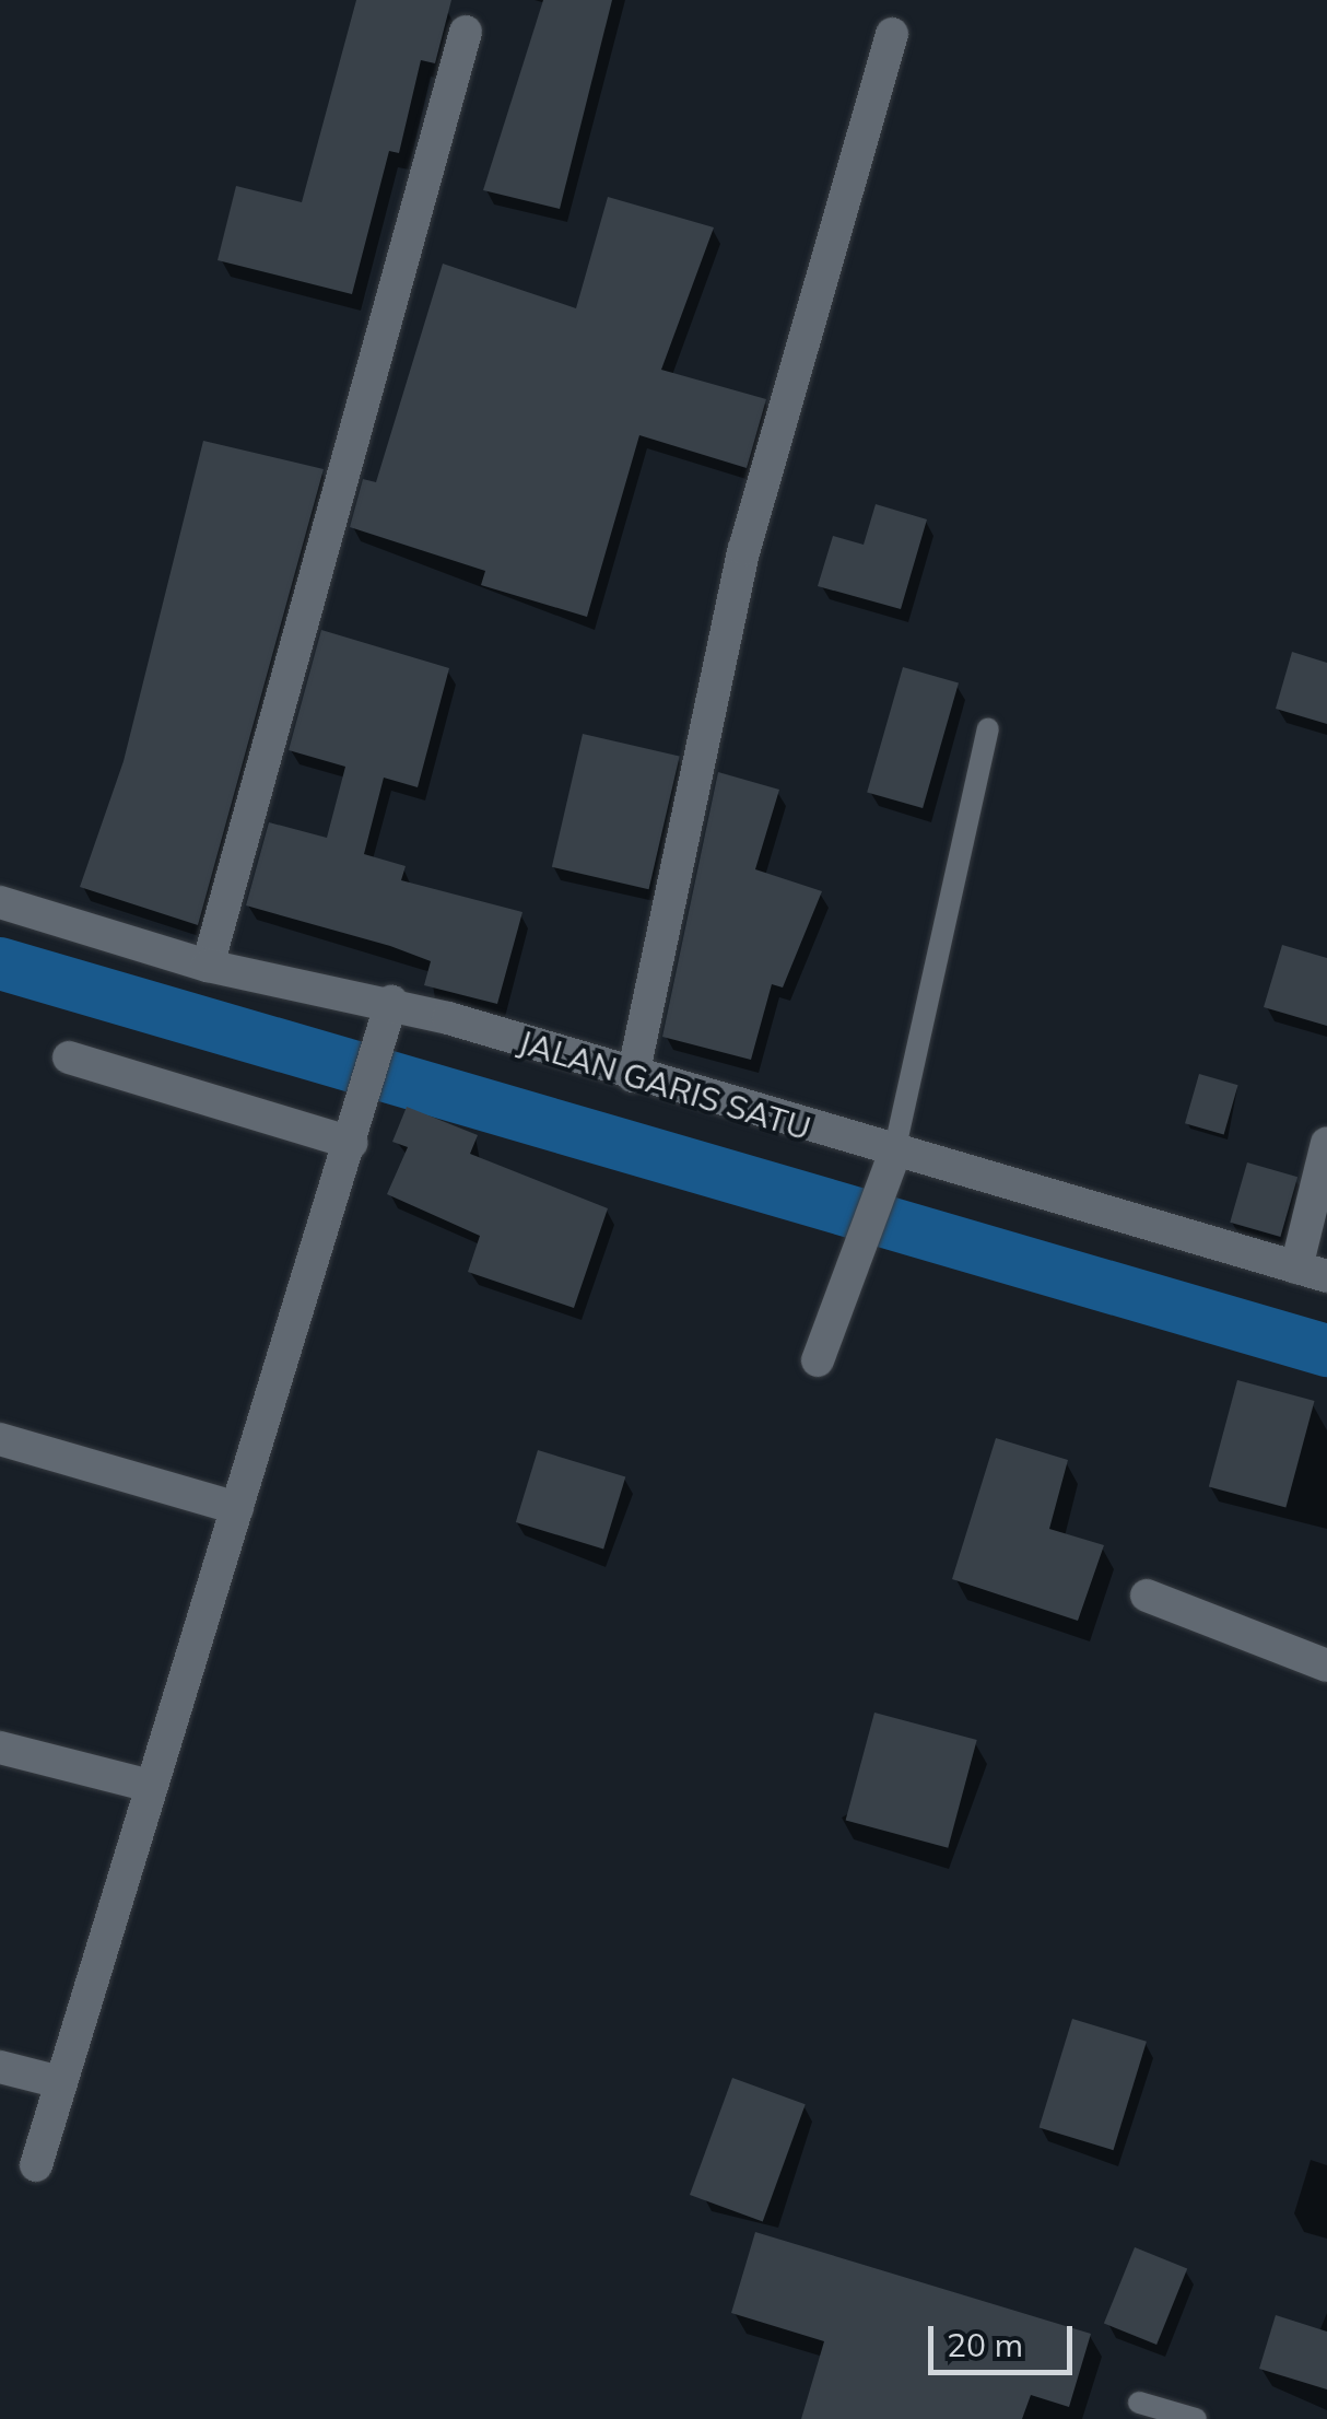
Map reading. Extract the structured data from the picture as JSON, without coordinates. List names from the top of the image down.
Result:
{
  "streets": {
    "street": ["JALAN GARIS SATU"]
  },
  "scale_bar": "20 m"
}
